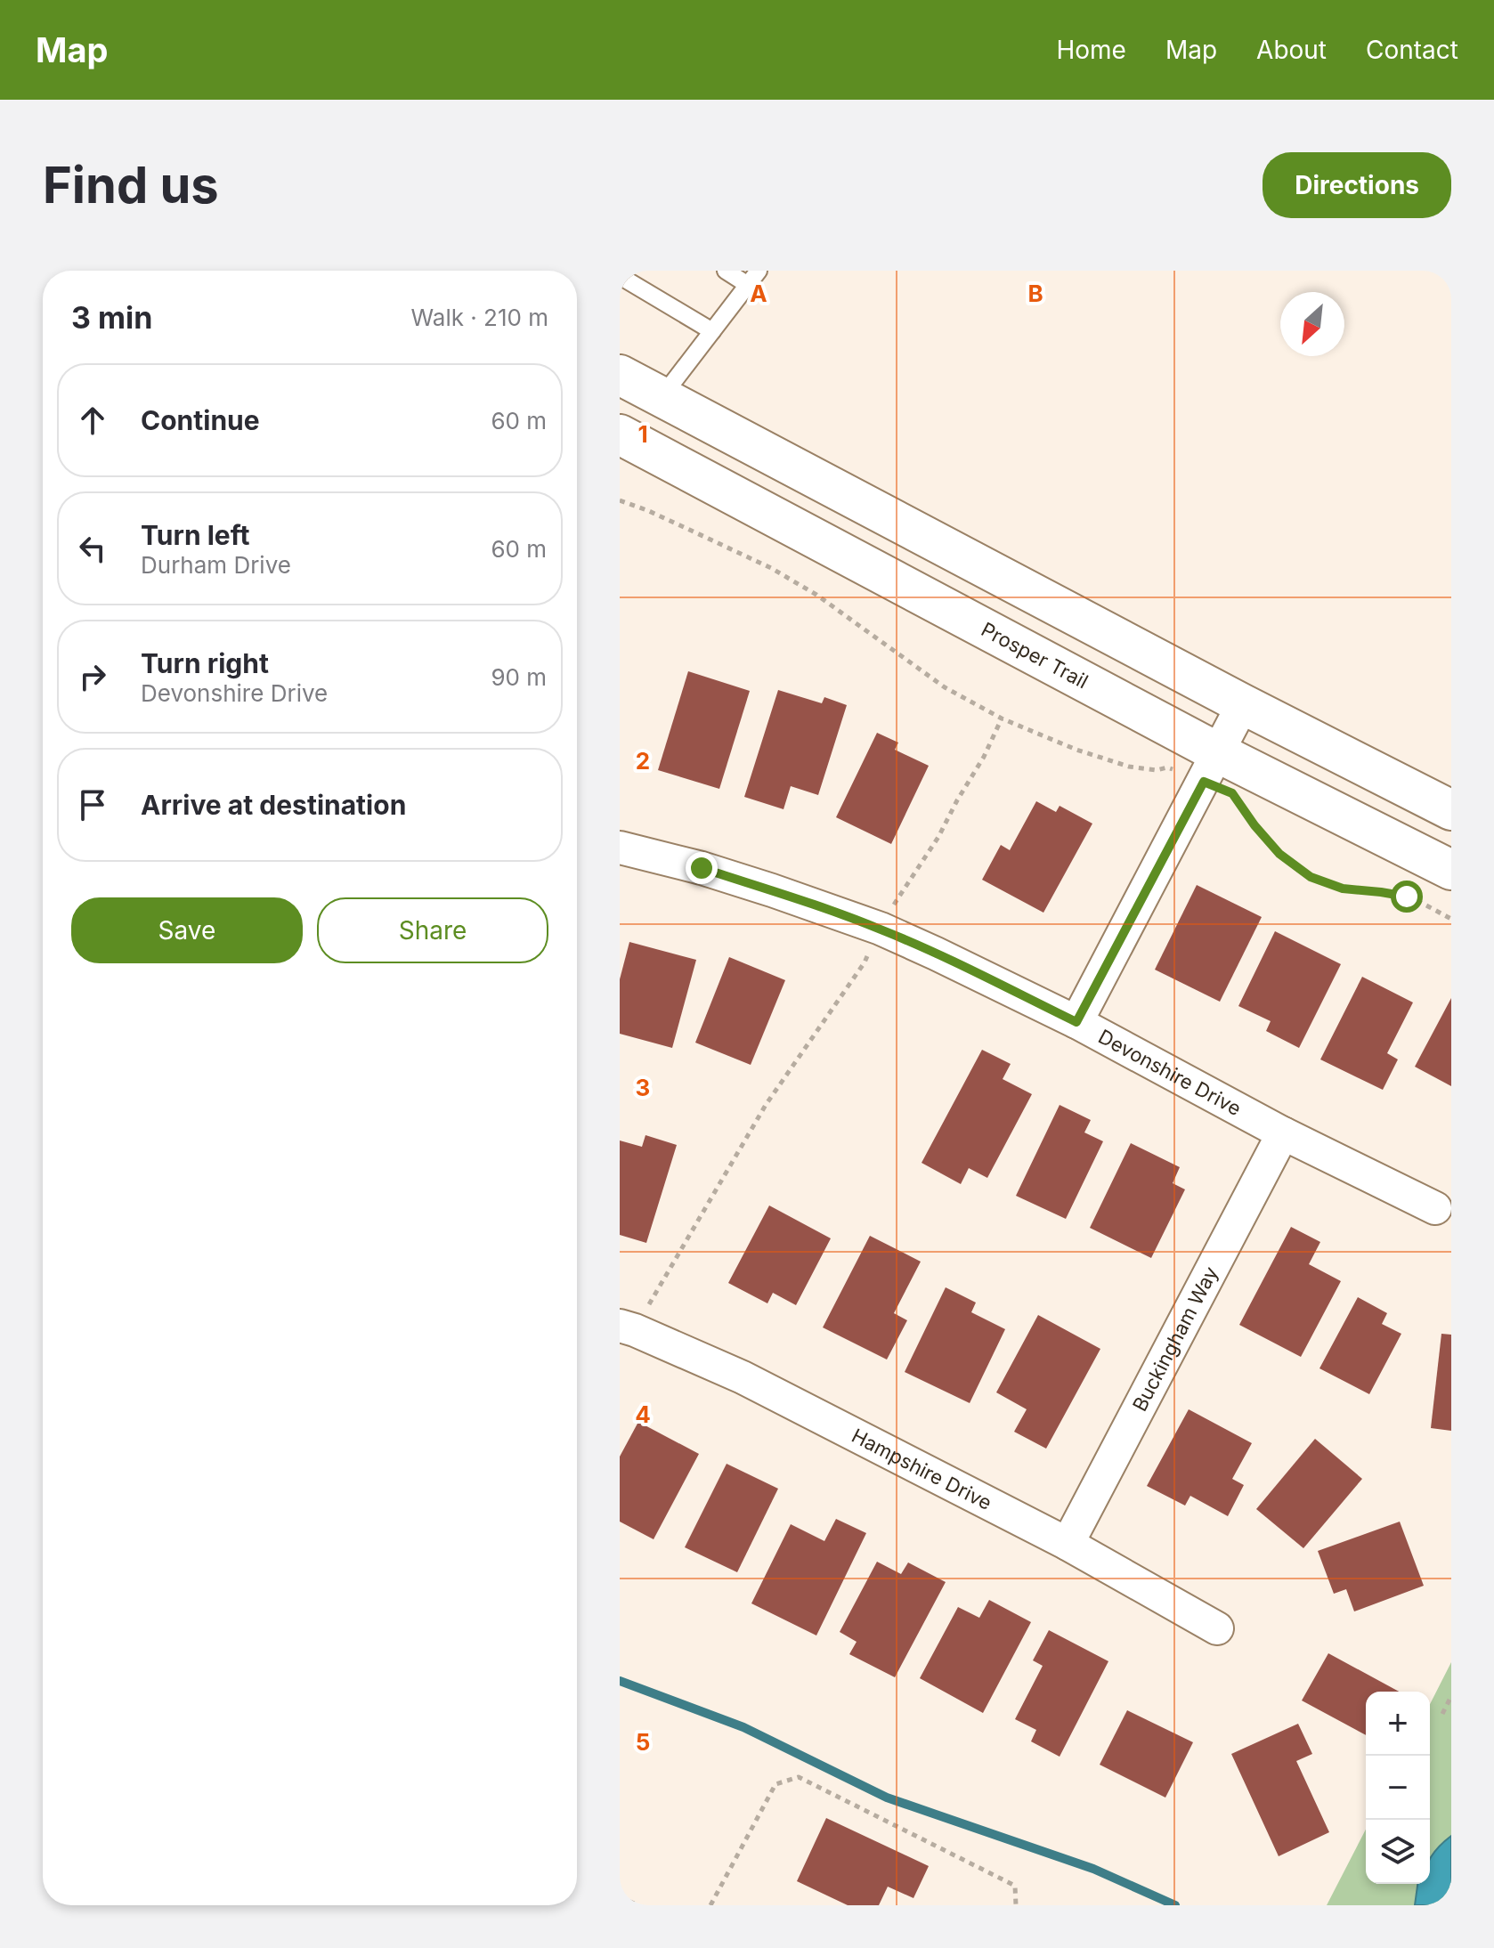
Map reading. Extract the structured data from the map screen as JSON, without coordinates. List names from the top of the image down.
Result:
{
  "streets": {
    "main road": ["Prosper Trail"],
    "street": ["Devonshire Drive", "Buckingham Way", "Hampshire Drive"]
  },
  "crossings": [
    ["Devonshire Drive", "Buckingham Way"],
    ["Buckingham Way", "Hampshire Drive"]
  ],
  "north": "bottom left",
  "page": {
    "header": "Map",
    "nav": [
      "Home",
      "Map",
      "About",
      "Contact"
    ],
    "buttons": [
      "Directions",
      ["Save", "Share"]
    ],
    "title": "Find us",
    "heading": ["3 min", "Walk · 210 m"],
    "list": [
      ["Continue", "60 m"],
      ["Turn left", "Durham Drive", "60 m"],
      ["Turn right", "Devonshire Drive", "90 m"],
      "Arrive at destination"
    ],
    "map_buttons": ["+", "−"]
  },
  "grid": {
    "columns": ["A", "B"],
    "rows": [
      "1",
      "2",
      "3",
      "4",
      "5"
    ]
  }
}
